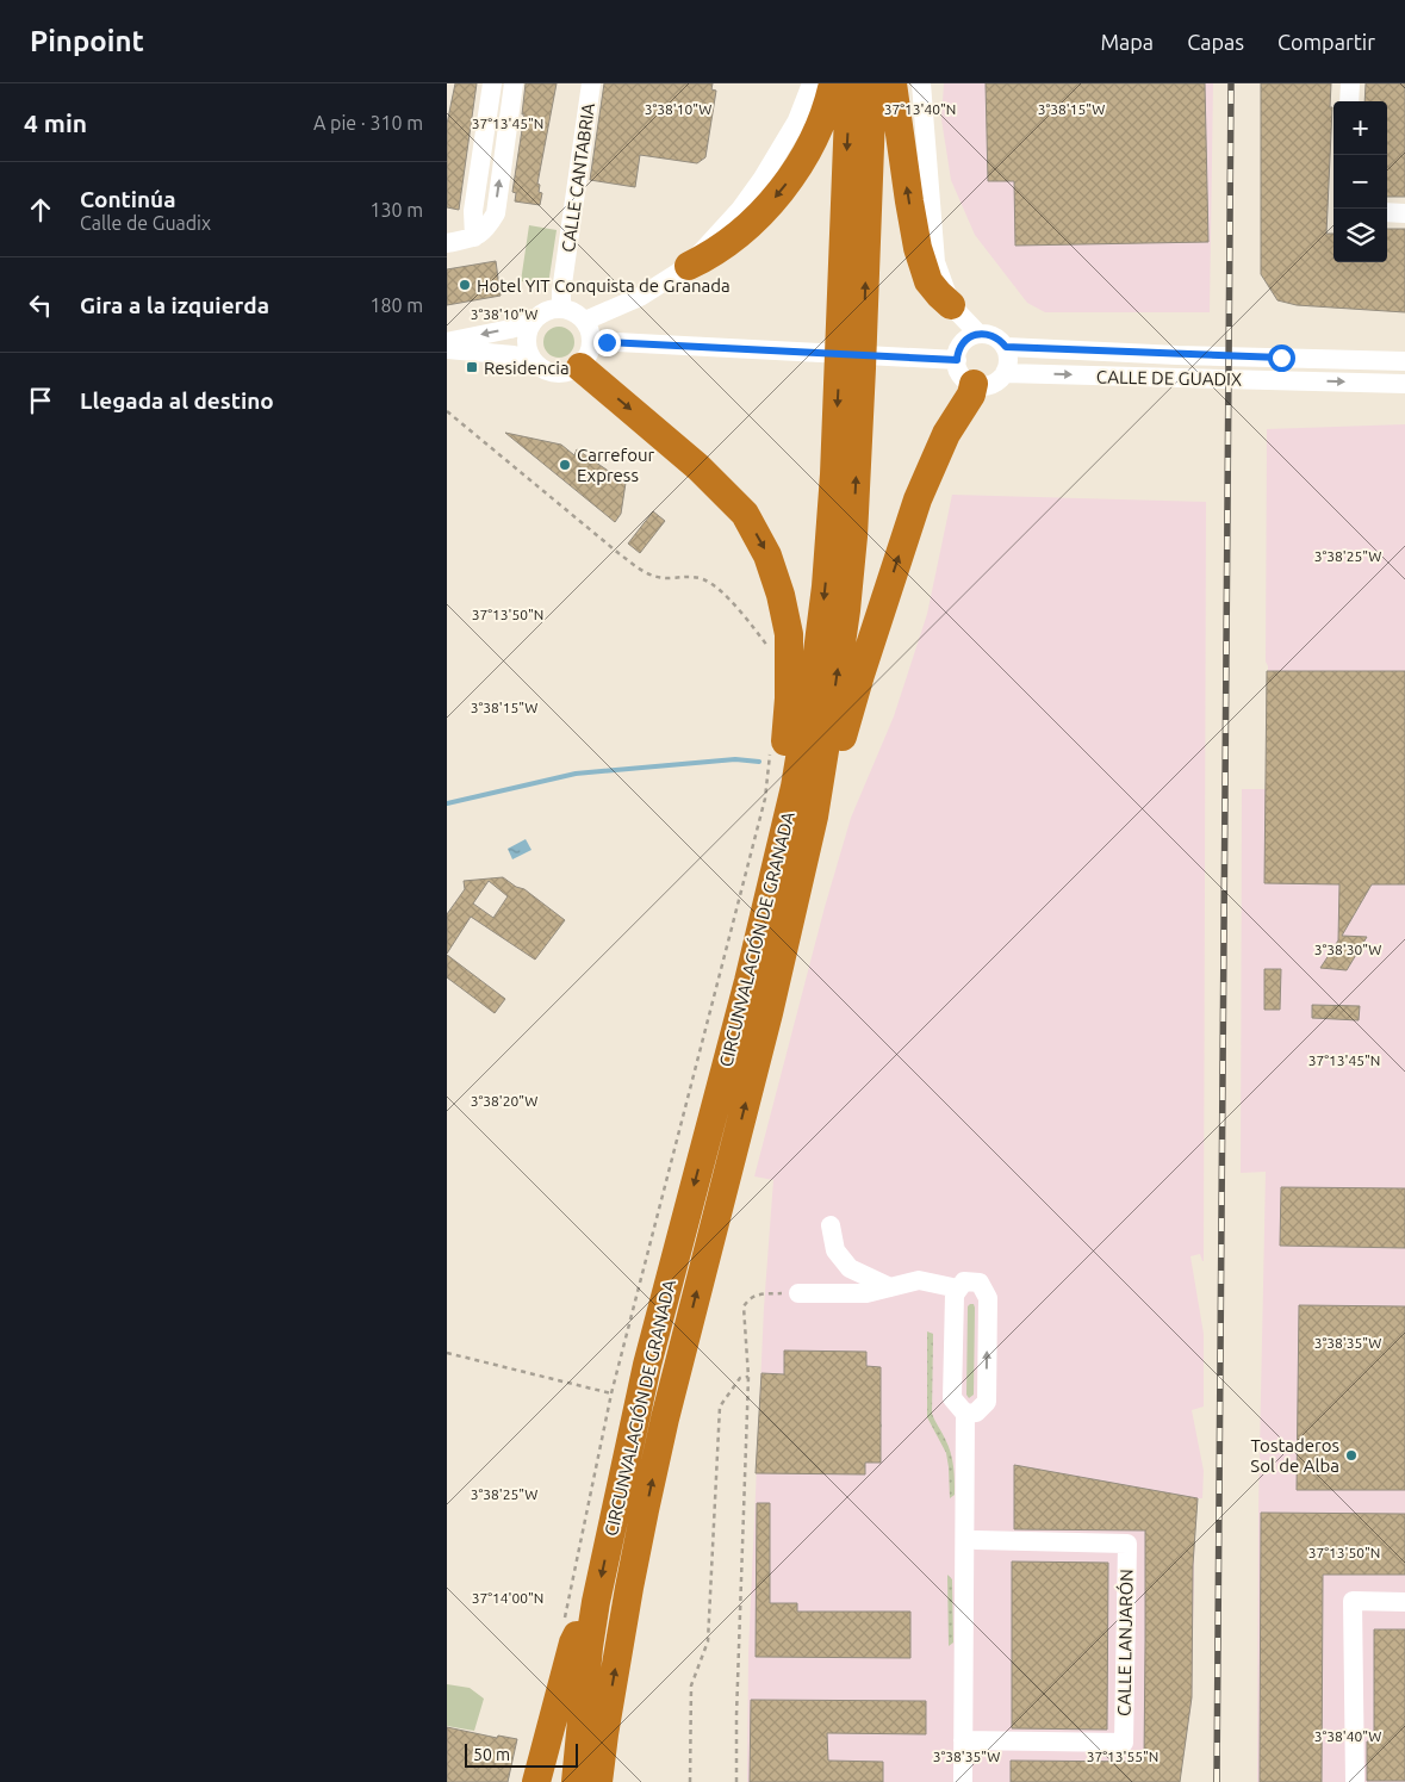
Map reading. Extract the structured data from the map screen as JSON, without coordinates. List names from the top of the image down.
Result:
{
  "streets": {
    "highway": ["CIRCUNVALACIÓN DE GRANADA"],
    "street": ["CALLE CANTABRIA", "CALLE DE GUADIX", "CALLE LANJARÓN"]
  },
  "places": {
    "other": ["Hotel YIT Conquista de Granada", "Carrefour Express", "Tostaderos Sol de Alba"],
    "transit": ["Residencia"]
  },
  "scale_bar": "50 m",
  "page": {
    "header": "Pinpoint",
    "nav": ["Mapa", "Capas", "Compartir"],
    "heading": ["4 min", "A pie · 310 m"],
    "map_buttons": ["+", "−"],
    "list": [
      ["Continúa", "Calle de Guadix", "130 m"],
      ["Gira a la izquierda", "180 m"],
      "Llegada al destino"
    ],
    "scale": "50 m"
  },
  "coordinates": [
    "3°38'10\"W",
    "37°13'40\"N",
    "3°38'15\"W",
    "37°13'45\"N",
    "3°38'25\"W",
    "37°13'50\"N",
    "3°38'30\"W",
    "3°38'20\"W",
    "3°38'35\"W",
    "37°14'00\"N",
    "3°38'40\"W",
    "37°13'55\"N"
  ]
}
